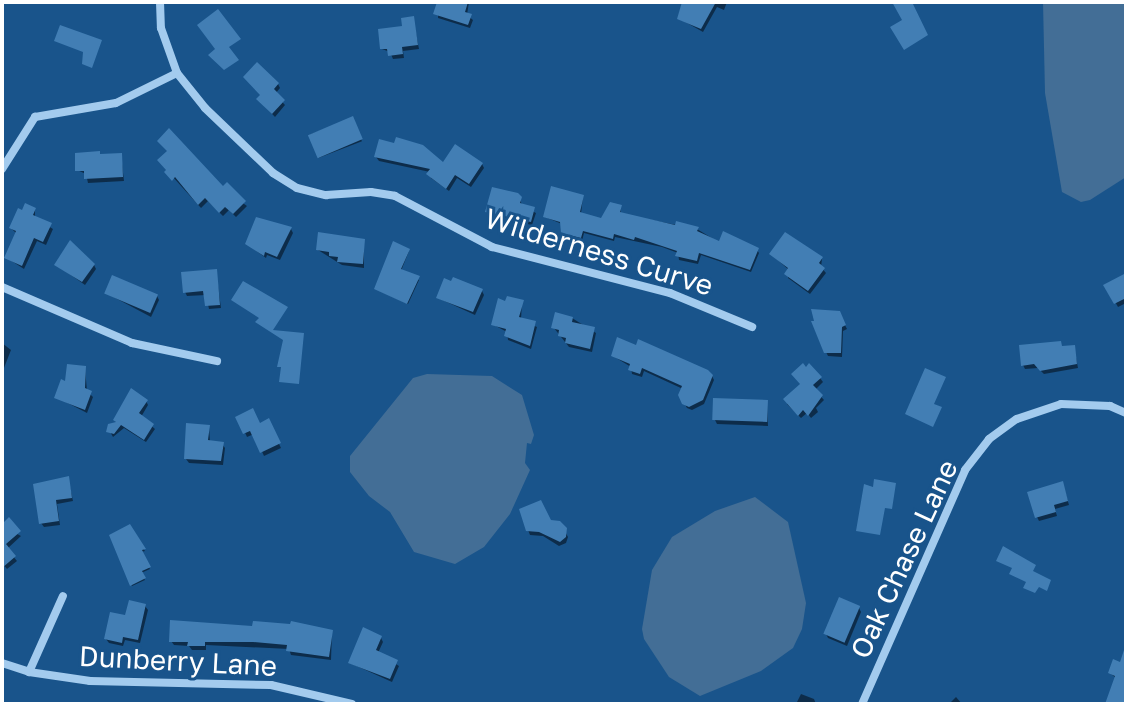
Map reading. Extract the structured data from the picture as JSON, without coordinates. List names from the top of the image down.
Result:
{
  "streets": {
    "street": ["Wilderness Curve", "Oak Chase Lane", "Dunberry Lane"]
  }
}
